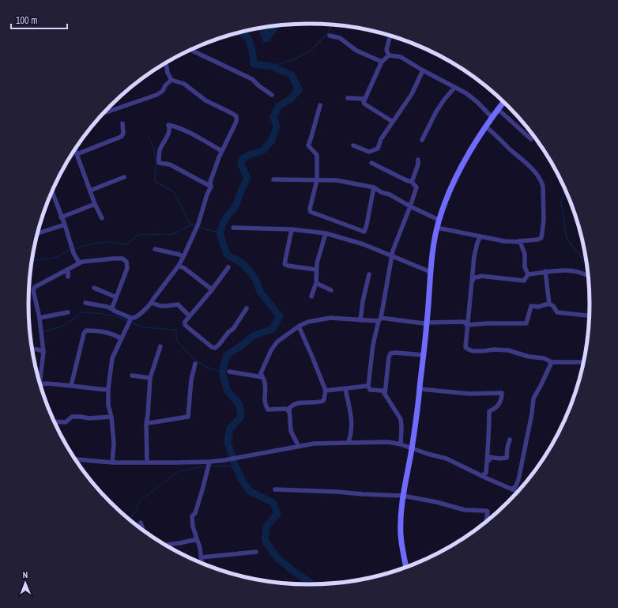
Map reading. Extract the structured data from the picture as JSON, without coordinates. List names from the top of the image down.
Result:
{
  "scale_bar": "100 m",
  "north": "top"
}
